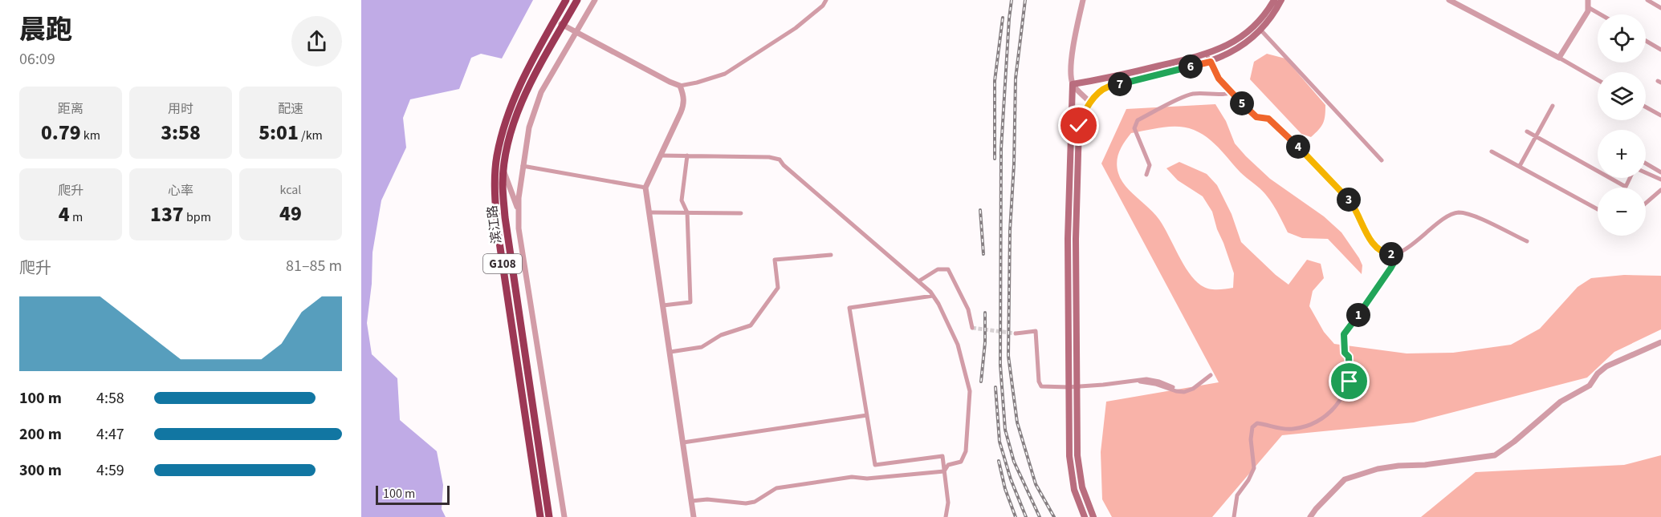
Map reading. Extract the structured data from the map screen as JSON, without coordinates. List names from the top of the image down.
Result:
{
  "streets": {
    "highway": ["滨江路", "G108"]
  },
  "scale_bar": "100 m",
  "page": {
    "heading": ["晨跑", "06:09"],
    "map_buttons": ["+", "−"],
    "pins": [
      "6",
      "7",
      "5",
      "4",
      "3",
      "2",
      "1"
    ],
    "stats": [
      ["距离", "0.79 km"],
      ["用时", "3:58"],
      ["配速", "5:01 /km"],
      ["爬升", "4 m"],
      ["心率", "137 bpm"],
      ["kcal", "49"]
    ],
    "chart": ["爬升", "81–85 m"],
    "list": [
      {
        "name": "100 m",
        "note": "4:58"
      },
      {
        "name": "200 m",
        "note": "4:47"
      },
      {
        "name": "300 m",
        "note": "4:59"
      }
    ],
    "scale": "100 m"
  }
}
